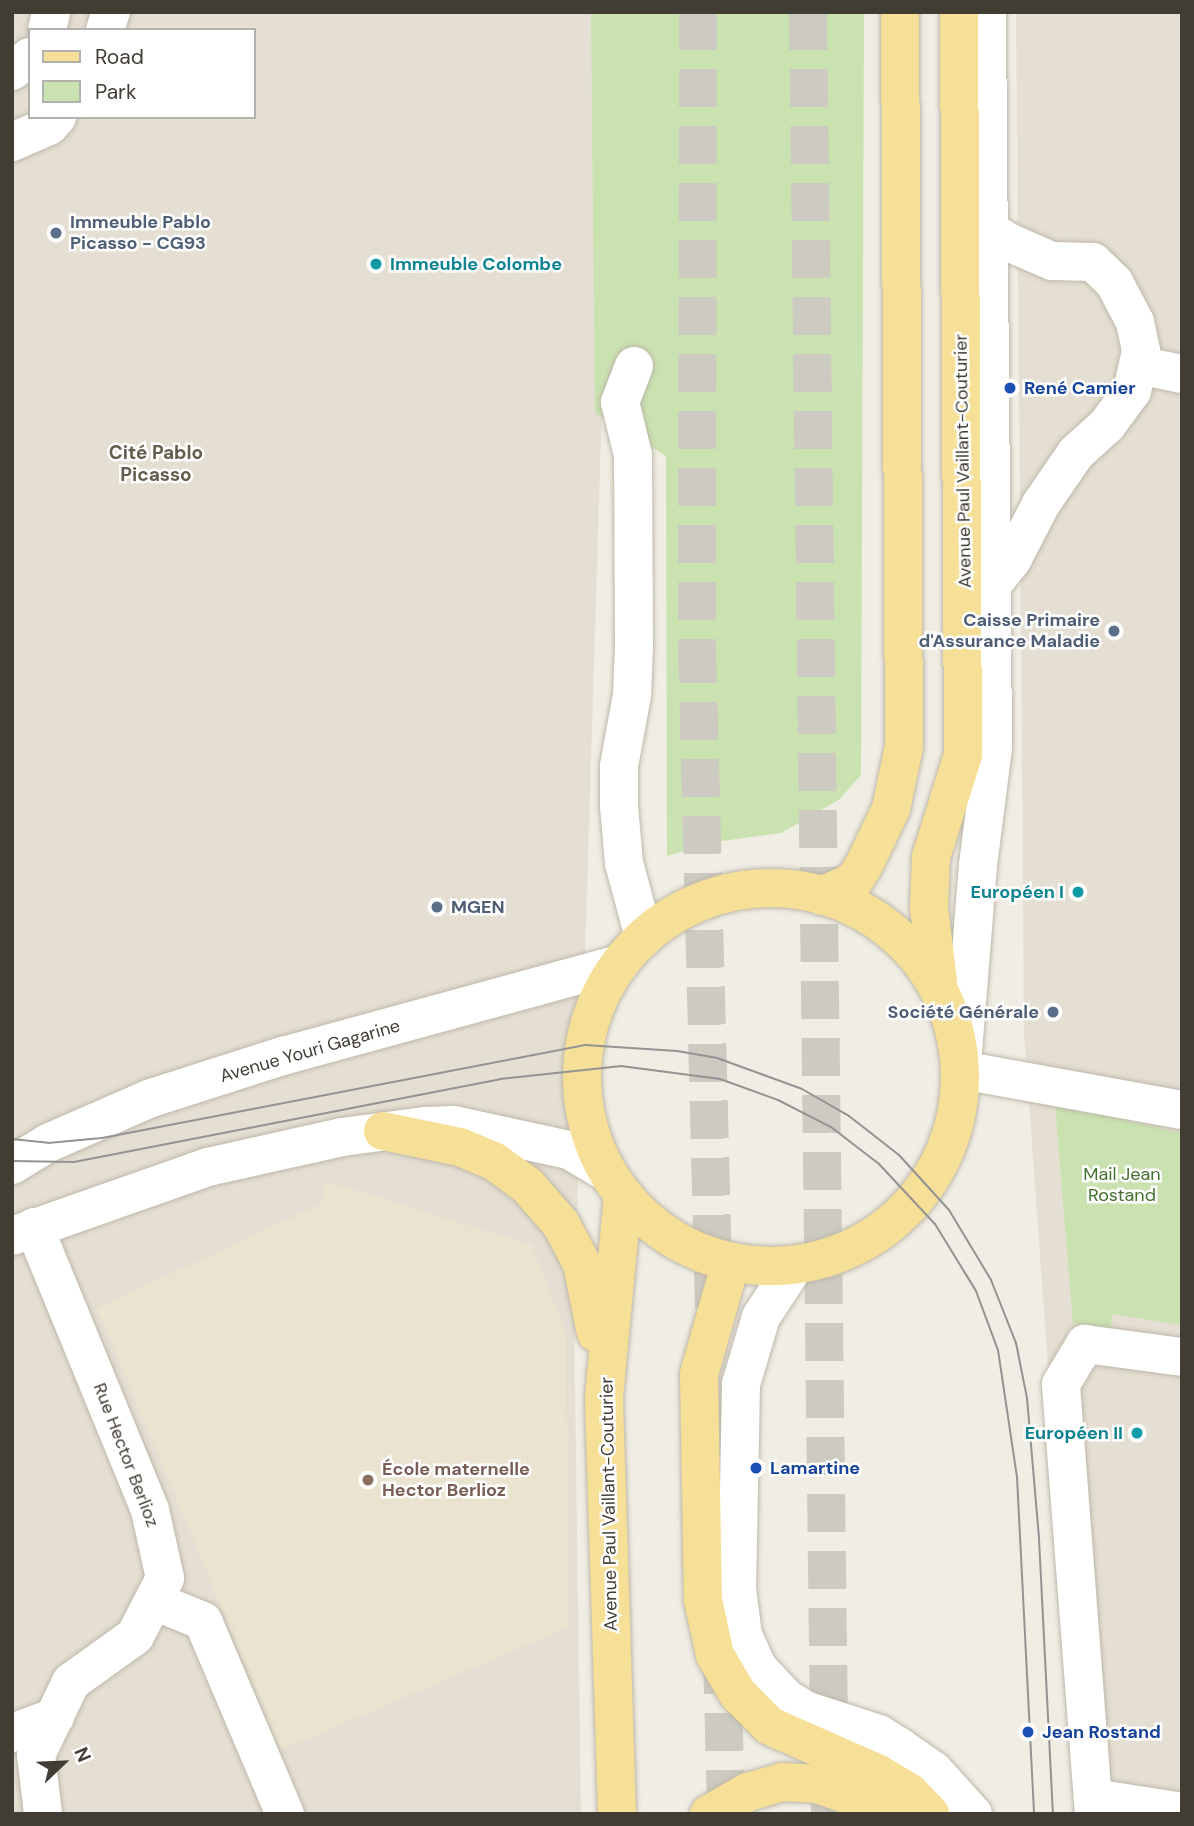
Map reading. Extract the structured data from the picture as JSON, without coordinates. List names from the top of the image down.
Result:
{
  "streets": {
    "main road": ["Avenue Paul Vaillant-Couturier"],
    "street": ["Avenue Youri Gagarine", "Rue Hector Berlioz"]
  },
  "crossings": [
    ["Avenue Paul Vaillant-Couturier", "Avenue Youri Gagarine"]
  ],
  "districts": ["Cité Pablo Picasso"],
  "parks": ["Mail Jean Rostand"],
  "places": [
    "Immeuble Pablo Picasso - CG93",
    "Immeuble Colombe",
    "René Camier",
    "Caisse Primaire d'Assurance Maladie",
    "Européen I",
    "MGEN",
    "Société Générale",
    "Européen II",
    "Lamartine",
    "École maternelle Hector Berlioz",
    "Jean Rostand"
  ],
  "legend": ["Road", "Park"],
  "north": "top right"
}
